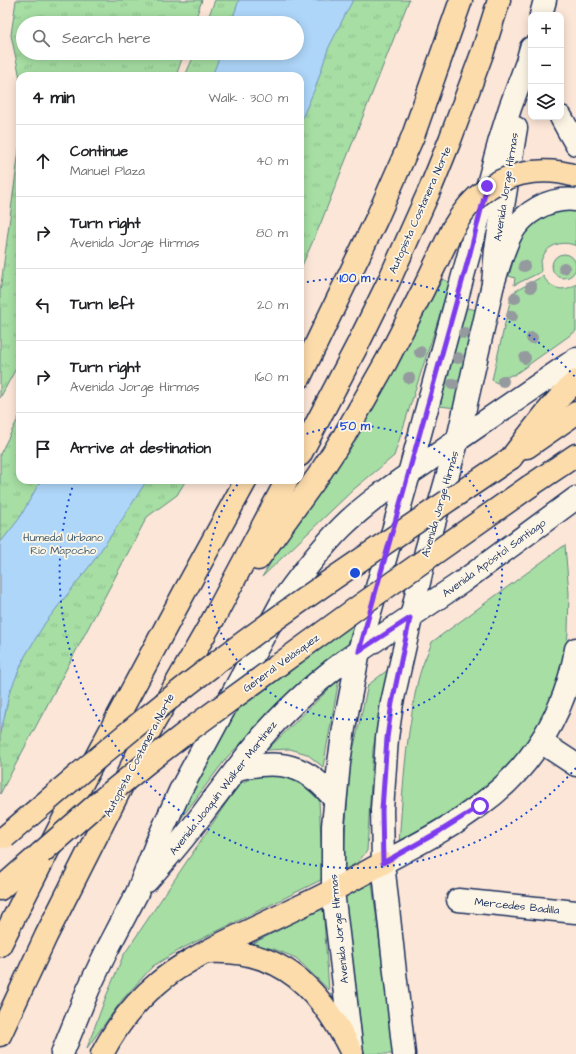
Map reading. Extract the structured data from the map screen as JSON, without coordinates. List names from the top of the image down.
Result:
{
  "streets": {
    "highway": ["Autopista Costanera Norte", "General Velásquez"],
    "street": [
      "Avenida Jorge Hirmas",
      "Avenida Apóstol Santiago",
      "Avenida Joaquín Walker Martínez",
      "Mercedes Badilla"
    ]
  },
  "crossings": [
    ["Avenida Jorge Hirmas", "Avenida Apóstol Santiago"],
    ["Avenida Jorge Hirmas", "Avenida Joaquín Walker Martínez"],
    ["Avenida Apóstol Santiago", "Avenida Joaquín Walker Martínez"]
  ],
  "parks": ["Humedal Urbano Río Mapocho"],
  "page": {
    "map_buttons": ["+", "−"],
    "search": "Search here",
    "heading": ["4 min", "Walk · 300 m"],
    "list": [
      ["Continue", "Manuel Plaza", "40 m"],
      ["Turn right", "Avenida Jorge Hirmas", "80 m"],
      ["Turn left", "20 m"],
      ["Turn right", "Avenida Jorge Hirmas", "160 m"],
      "Arrive at destination"
    ]
  },
  "rings": ["100 m", "50 m"]
}
